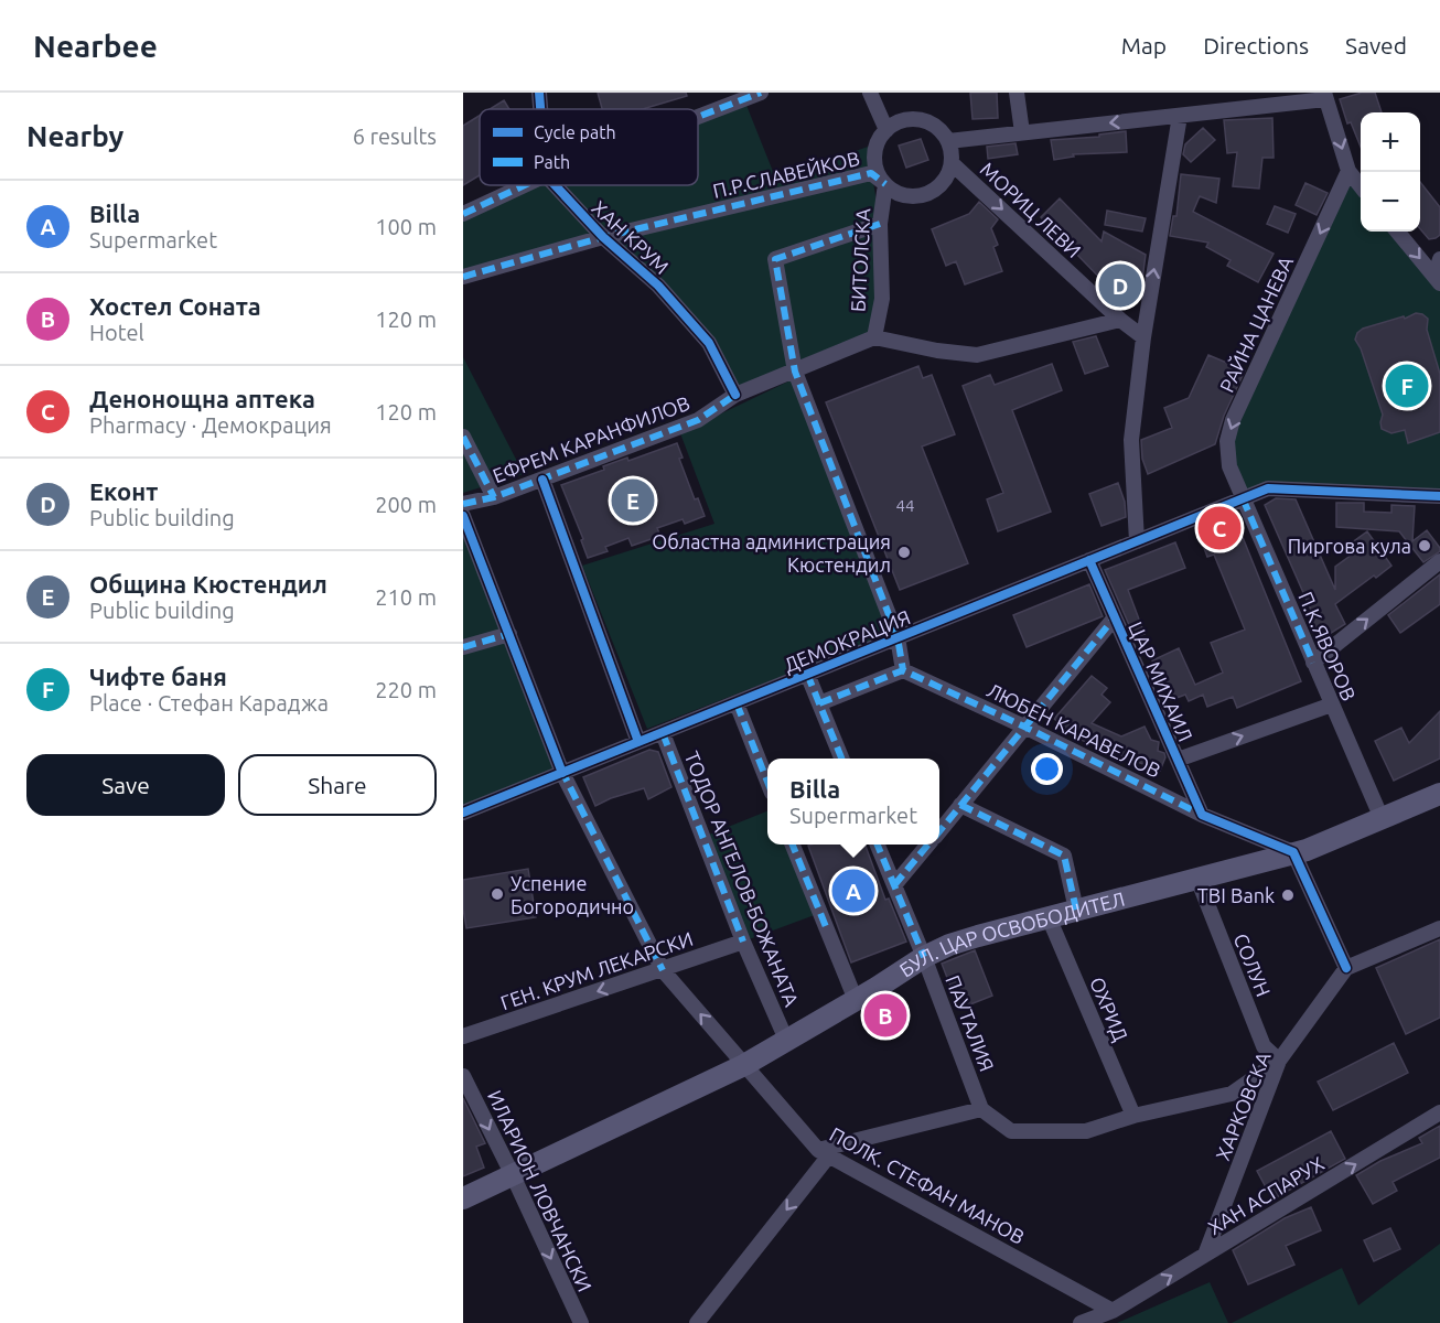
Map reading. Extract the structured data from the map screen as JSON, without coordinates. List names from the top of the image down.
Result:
{
  "streets": {
    "main road": ["БУЛ. ЦАР ОСВОБОДИТЕЛ"],
    "street": [
      "П.Р.СЛАВЕЙКОВ",
      "МОРИЦ ЛЕВИ",
      "ХАН КРУМ",
      "БИТОЛСКА",
      "РАЙНА ЦАНЕВА",
      "ЕФРЕМ КАРАНФИЛОВ",
      "ДЕМОКРАЦИЯ",
      "П.К.ЯВОРОВ",
      "ЦАР МИХАИЛ",
      "ЛЮБЕН KАРАВЕЛОВ",
      "ТОДОР АНГЕЛОВ-БОЖАНАТА",
      "СОЛУН",
      "ГЕН. КРУМ ЛЕКАРСКИ",
      "ОХРИД",
      "ПАУТАЛИЯ",
      "ХАРКОВСКА",
      "ПОЛК. СТЕФАН МАНОВ",
      "ИЛАРИОН ЛОВЧАНСКИ",
      "ХАН АСПАРУХ"
    ]
  },
  "crossings": [
    ["П.Р.СЛАВЕЙКОВ", "МОРИЦ ЛЕВИ"],
    ["П.Р.СЛАВЕЙКОВ", "ХАН КРУМ"],
    ["П.Р.СЛАВЕЙКОВ", "БИТОЛСКА"],
    ["МОРИЦ ЛЕВИ", "БИТОЛСКА"],
    ["ХАН КРУМ", "ЕФРЕМ КАРАНФИЛОВ"],
    ["БИТОЛСКА", "ЕФРЕМ КАРАНФИЛОВ"],
    ["РАЙНА ЦАНЕВА", "ДЕМОКРАЦИЯ"],
    ["РАЙНА ЦАНЕВА", "П.К.ЯВОРОВ"],
    ["ДЕМОКРАЦИЯ", "П.К.ЯВОРОВ"],
    ["ДЕМОКРАЦИЯ", "ЦАР МИХАИЛ"],
    ["ДЕМОКРАЦИЯ", "ТОДОР АНГЕЛОВ-БОЖАНАТА"],
    ["ДЕМОКРАЦИЯ", "ПОЛК. СТЕФАН МАНОВ"],
    ["ЦАР МИХАИЛ", "ЛЮБЕН KАРАВЕЛОВ"],
    ["ЛЮБЕН KАРАВЕЛОВ", "БУЛ. ЦАР ОСВОБОДИТЕЛ"],
    ["ТОДОР АНГЕЛОВ-БОЖАНАТА", "БУЛ. ЦАР ОСВОБОДИТЕЛ"],
    ["ТОДОР АНГЕЛОВ-БОЖАНАТА", "ГЕН. КРУМ ЛЕКАРСКИ"],
    ["БУЛ. ЦАР ОСВОБОДИТЕЛ", "СОЛУН"],
    ["БУЛ. ЦАР ОСВОБОДИТЕЛ", "ОХРИД"],
    ["БУЛ. ЦАР ОСВОБОДИТЕЛ", "ПАУТАЛИЯ"],
    ["БУЛ. ЦАР ОСВОБОДИТЕЛ", "ПОЛК. СТЕФАН МАНОВ"],
    ["БУЛ. ЦАР ОСВОБОДИТЕЛ", "ИЛАРИОН ЛОВЧАНСКИ"],
    ["СОЛУН", "ХАРКОВСКА"],
    ["ГЕН. КРУМ ЛЕКАРСКИ", "ПОЛК. СТЕФАН МАНОВ"],
    ["ХАРКОВСКА", "ХАН АСПАРУХ"],
    ["ПОЛК. СТЕФАН МАНОВ", "ХАН АСПАРУХ"]
  ],
  "one_way": [
    "МОРИЦ ЛЕВИ",
    "ГЕН. КРУМ ЛЕКАРСКИ",
    "ИЛАРИОН ЛОВЧАНСКИ",
    "ХАН АСПАРУХ"
  ],
  "places": [
    "Пиргова кула",
    "Областна администрация Кюстендил",
    "Успение Богородично",
    "TBI Bank"
  ],
  "house_numbers": ["44"],
  "legend": ["Cycle path", "Path"],
  "page": {
    "header": "Nearbee",
    "nav": ["Map", "Directions", "Saved"],
    "heading": ["Nearby", "6 results"],
    "map_buttons": ["+", "−"],
    "list": [
      {
        "mark": "A",
        "name": "Billa",
        "note": "Supermarket",
        "value": "100 m"
      },
      {
        "mark": "B",
        "name": "Хостел Соната",
        "note": "Hotel",
        "value": "120 m"
      },
      {
        "mark": "C",
        "name": "Денонощна аптека",
        "note": "Pharmacy · Демокрация",
        "value": "120 m"
      },
      {
        "mark": "D",
        "name": "Еконт",
        "note": "Public building",
        "value": "200 m"
      },
      {
        "mark": "E",
        "name": "Община Кюстендил",
        "note": "Public building",
        "value": "210 m"
      },
      {
        "mark": "F",
        "name": "Чифте баня",
        "note": "Place · Стефан Караджа",
        "value": "220 m"
      }
    ],
    "pins": [
      "D",
      "F",
      "E",
      "C",
      "A",
      "B"
    ],
    "buttons": ["Save", "Share"],
    "popup": ["Billa", "Supermarket"]
  }
}
